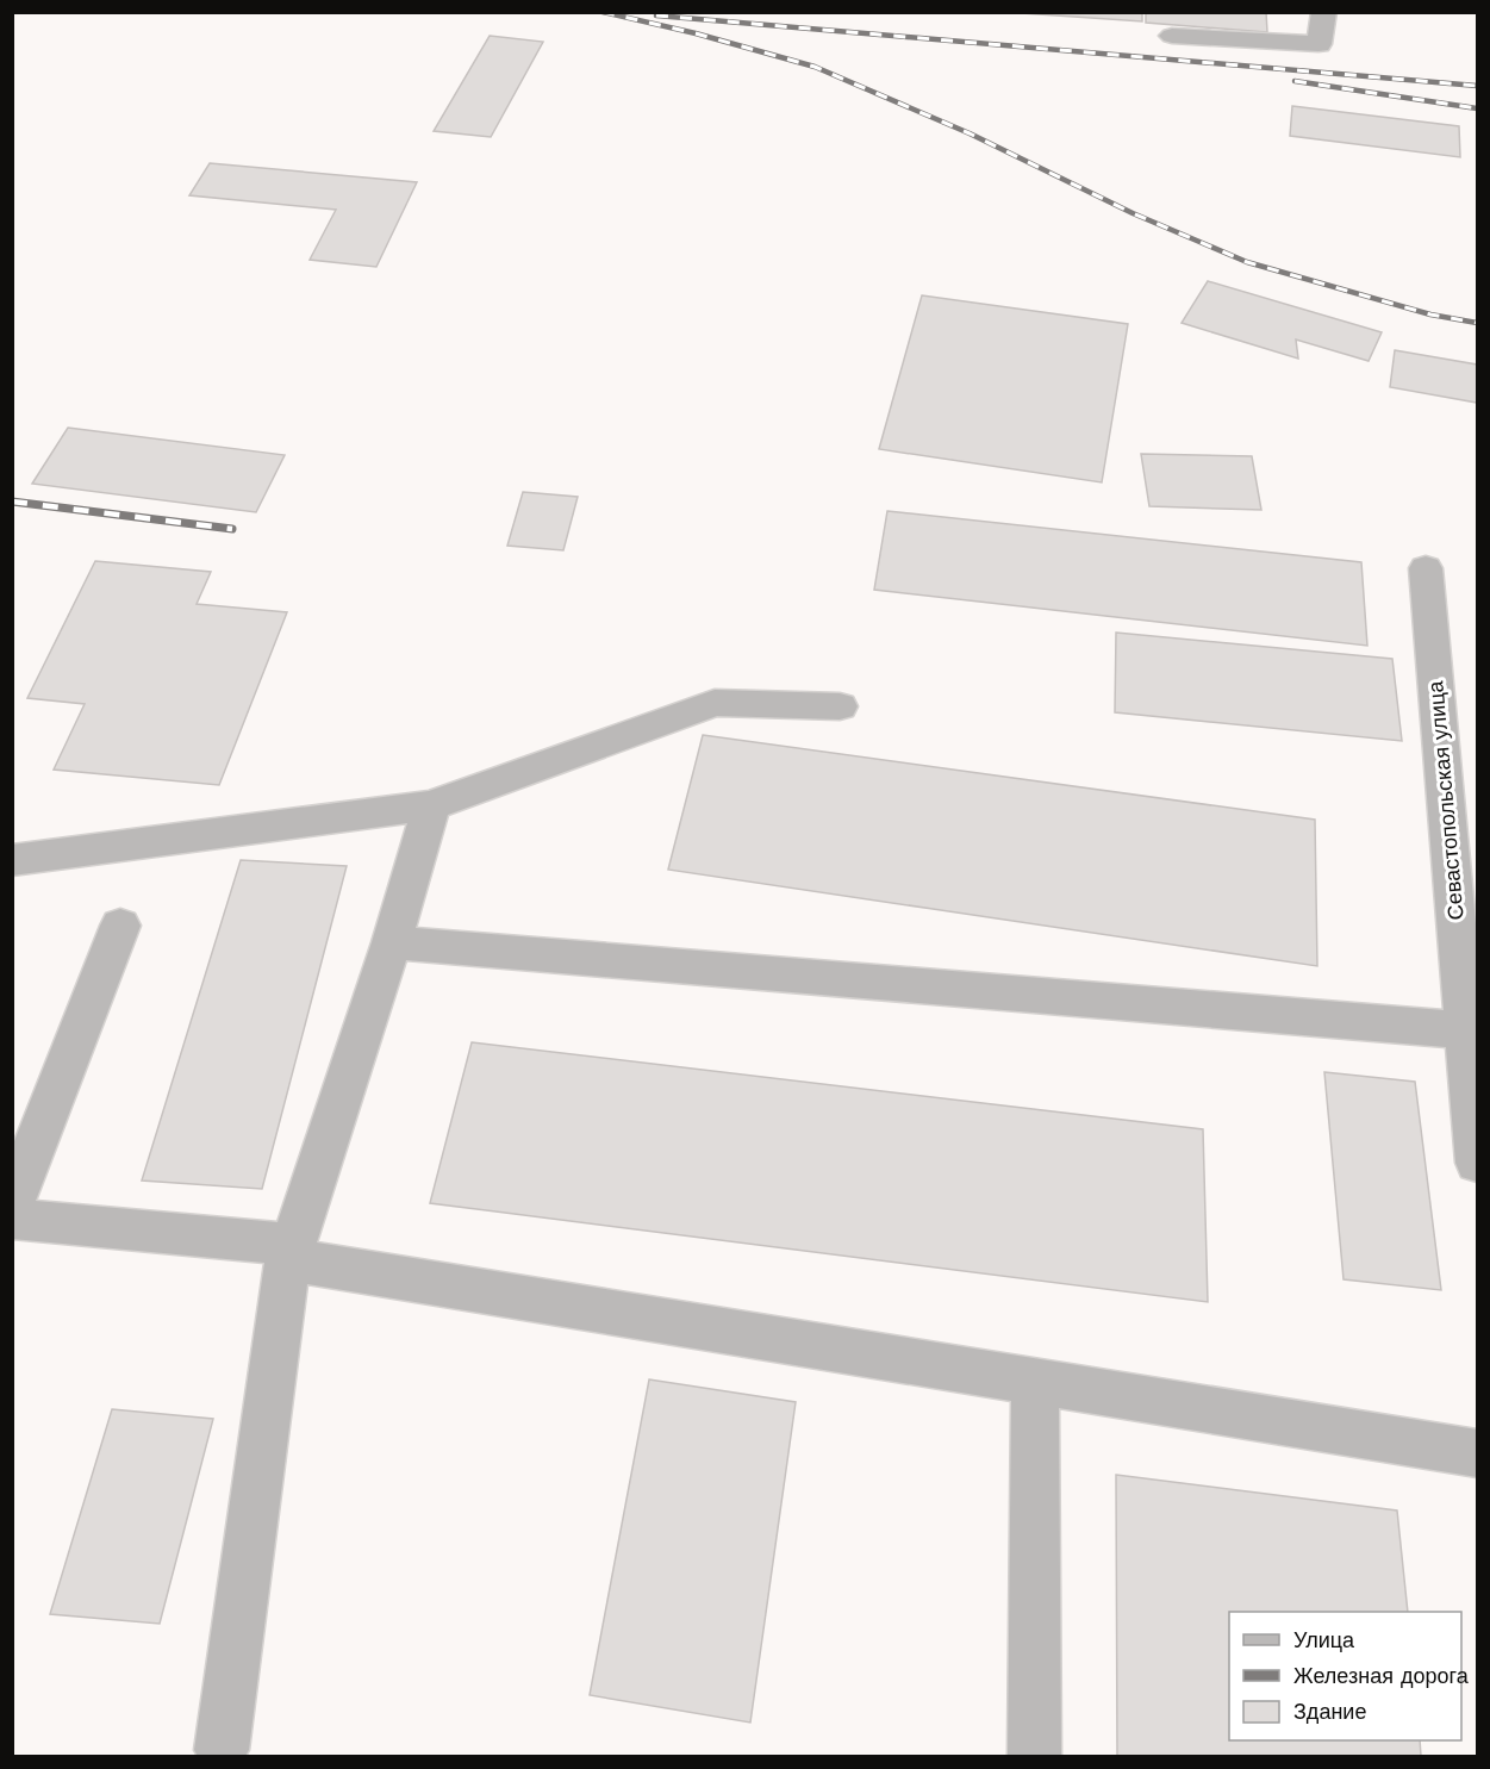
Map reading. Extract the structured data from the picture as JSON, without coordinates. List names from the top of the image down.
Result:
{
  "streets": {
    "street": ["Севастопольская улица"]
  },
  "legend": ["Улица", "Железная дорога", "Здание"]
}
